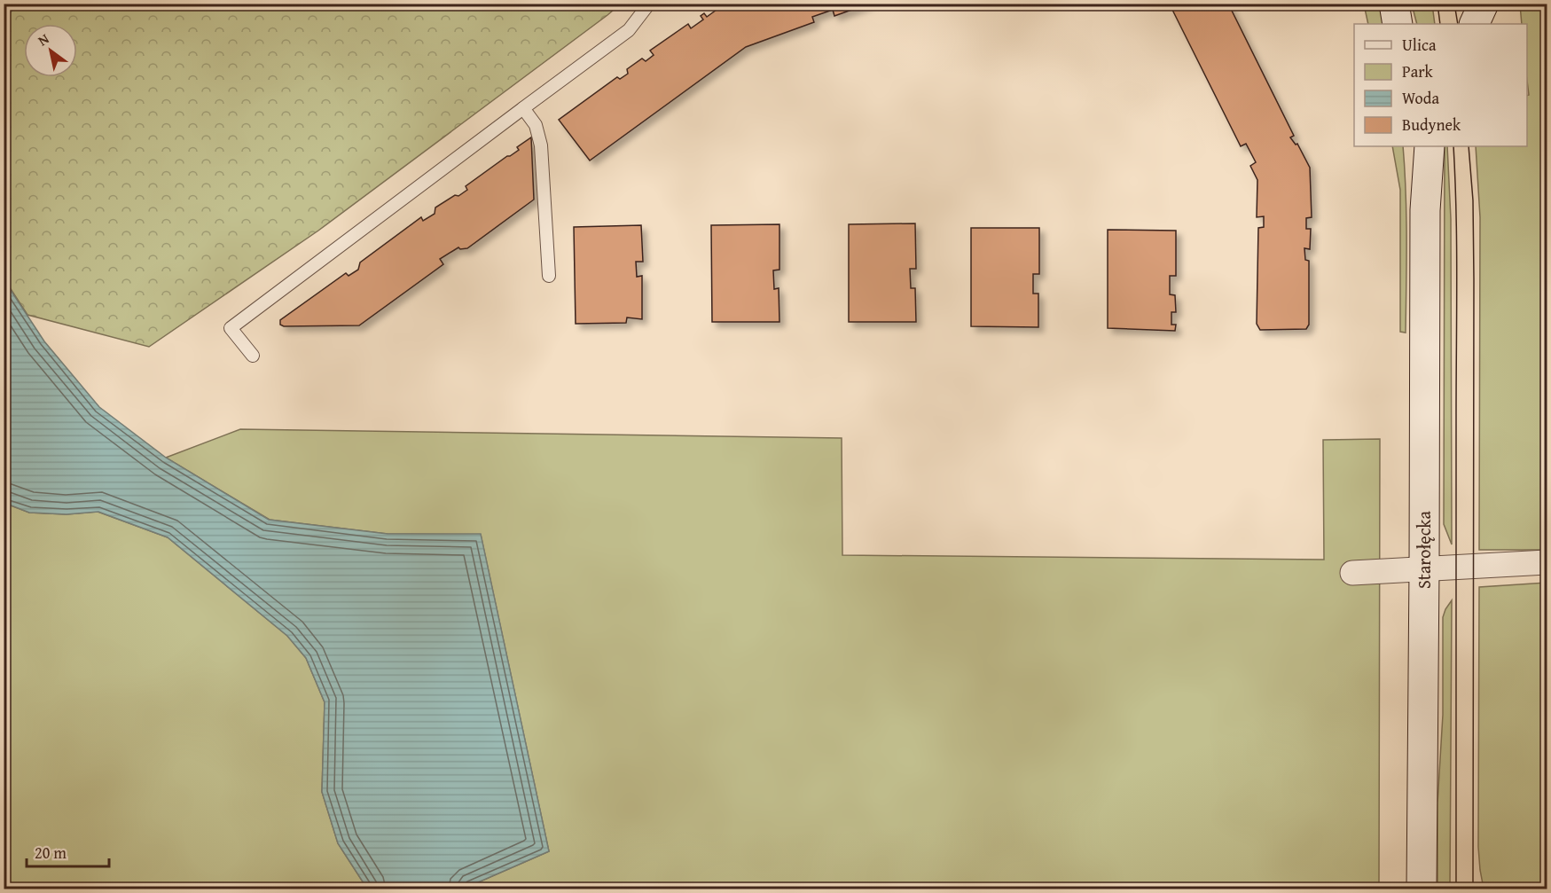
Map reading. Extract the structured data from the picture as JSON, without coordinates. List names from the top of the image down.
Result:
{
  "streets": {
    "street": ["Starołęcka"]
  },
  "legend": [
    "Ulica",
    "Park",
    "Woda",
    "Budynek"
  ],
  "scale_bar": "20 m",
  "north": "top left"
}
